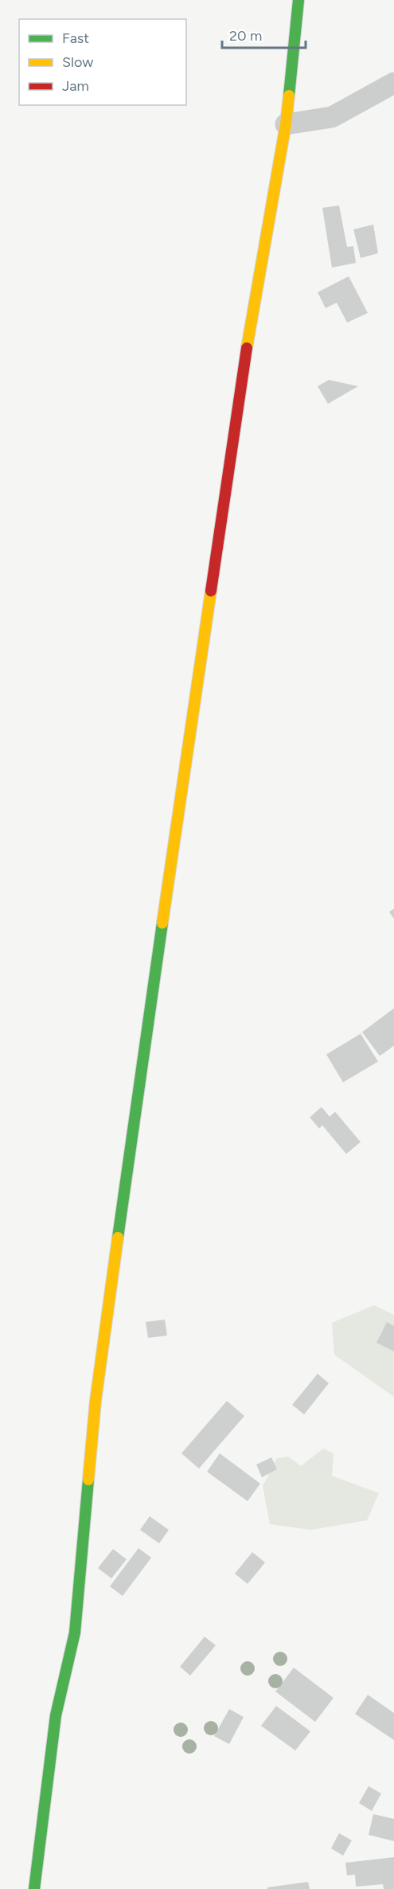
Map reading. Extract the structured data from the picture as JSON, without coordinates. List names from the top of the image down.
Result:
{
  "legend": ["Fast", "Slow", "Jam"],
  "scale_bar": "20 m"
}
